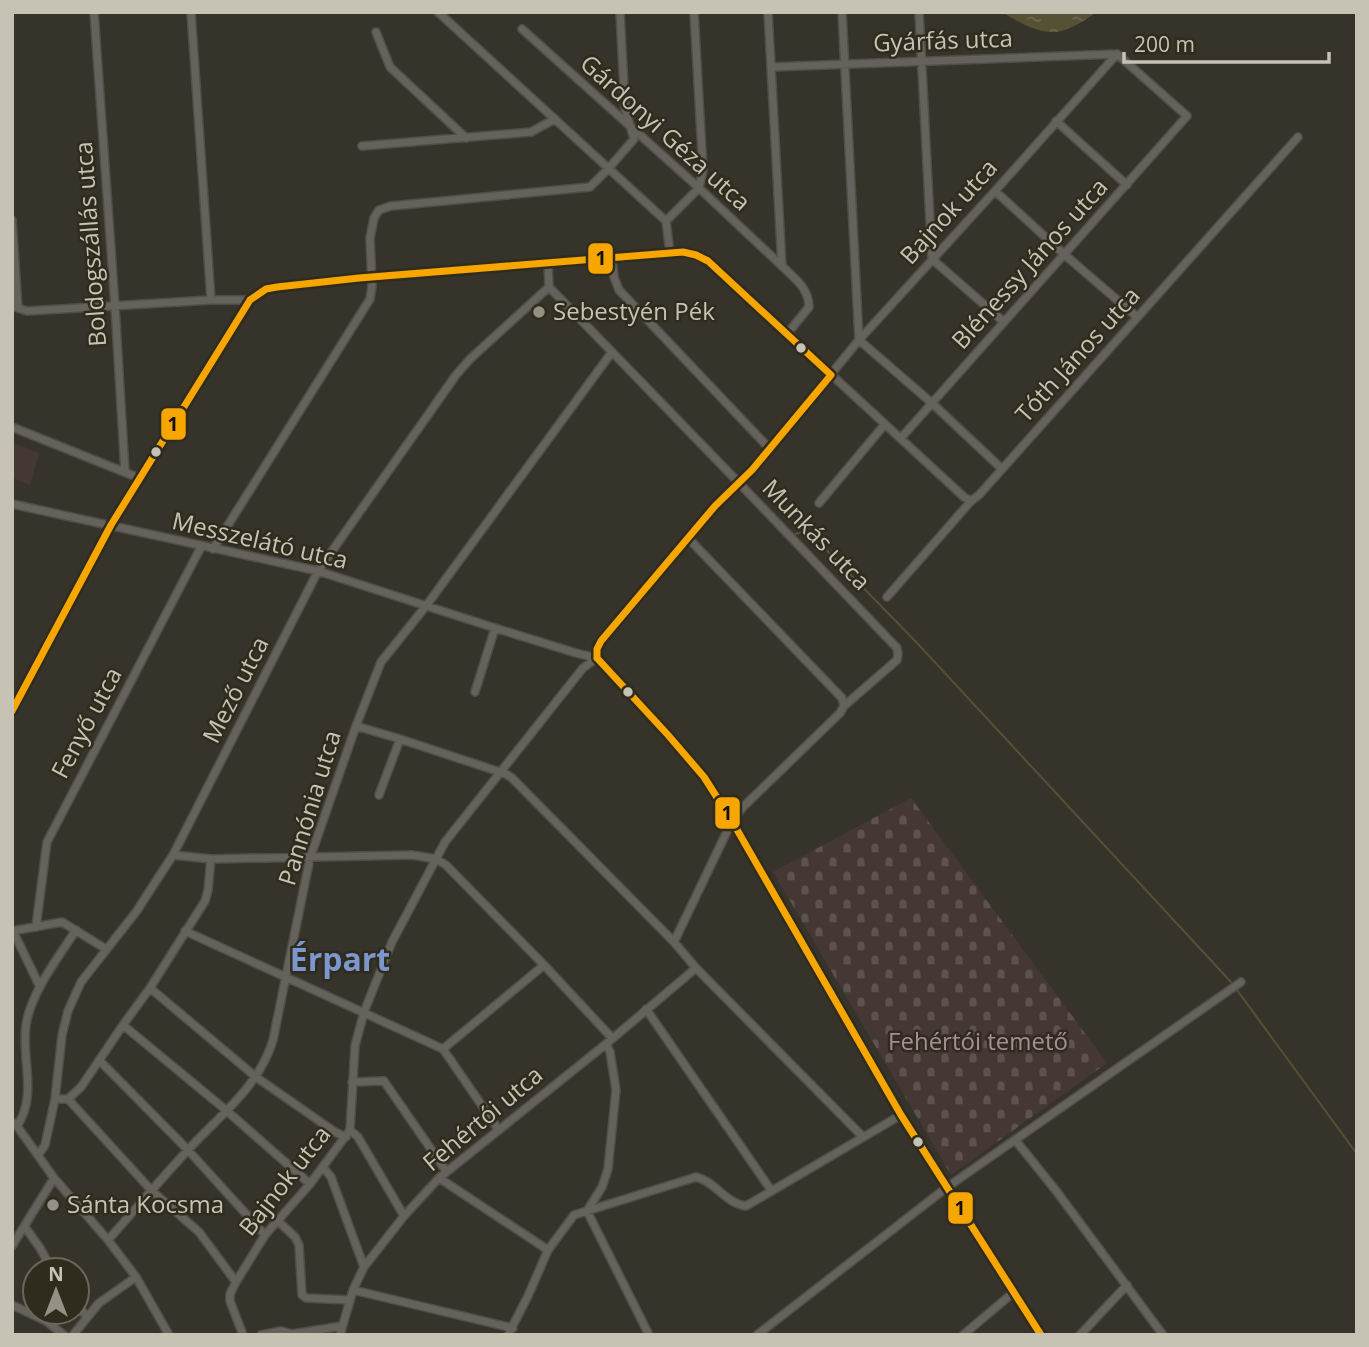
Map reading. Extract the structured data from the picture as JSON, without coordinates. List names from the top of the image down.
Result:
{
  "streets": {
    "street": [
      "Gyárfás utca",
      "Gárdonyi Géza utca",
      "Bajnok utca",
      "Boldogszállás utca",
      "Blénessy János utca",
      "Tóth János utca",
      "Munkás utca",
      "Messzelátó utca",
      "Mező utca",
      "Fenyő utca",
      "Pannónia utca",
      "Fehértói utca"
    ]
  },
  "crossings": [
    ["Gyárfás utca", "Bajnok utca"],
    ["Gyárfás utca", "Blénessy János utca"],
    ["Bajnok utca", "Blénessy János utca"],
    ["Bajnok utca", "Munkás utca"],
    ["Bajnok utca", "Messzelátó utca"],
    ["Munkás utca", "Mező utca"],
    ["Munkás utca", "Pannónia utca"],
    ["Messzelátó utca", "Mező utca"],
    ["Messzelátó utca", "Fenyő utca"],
    ["Messzelátó utca", "Pannónia utca"]
  ],
  "districts": ["Érpart"],
  "parks": ["Fehértói temető"],
  "places": ["Sebestyén Pék", "Sánta Kocsma"],
  "lines": ["transit line 1"],
  "scale_bar": "200 m",
  "north": "top"
}
